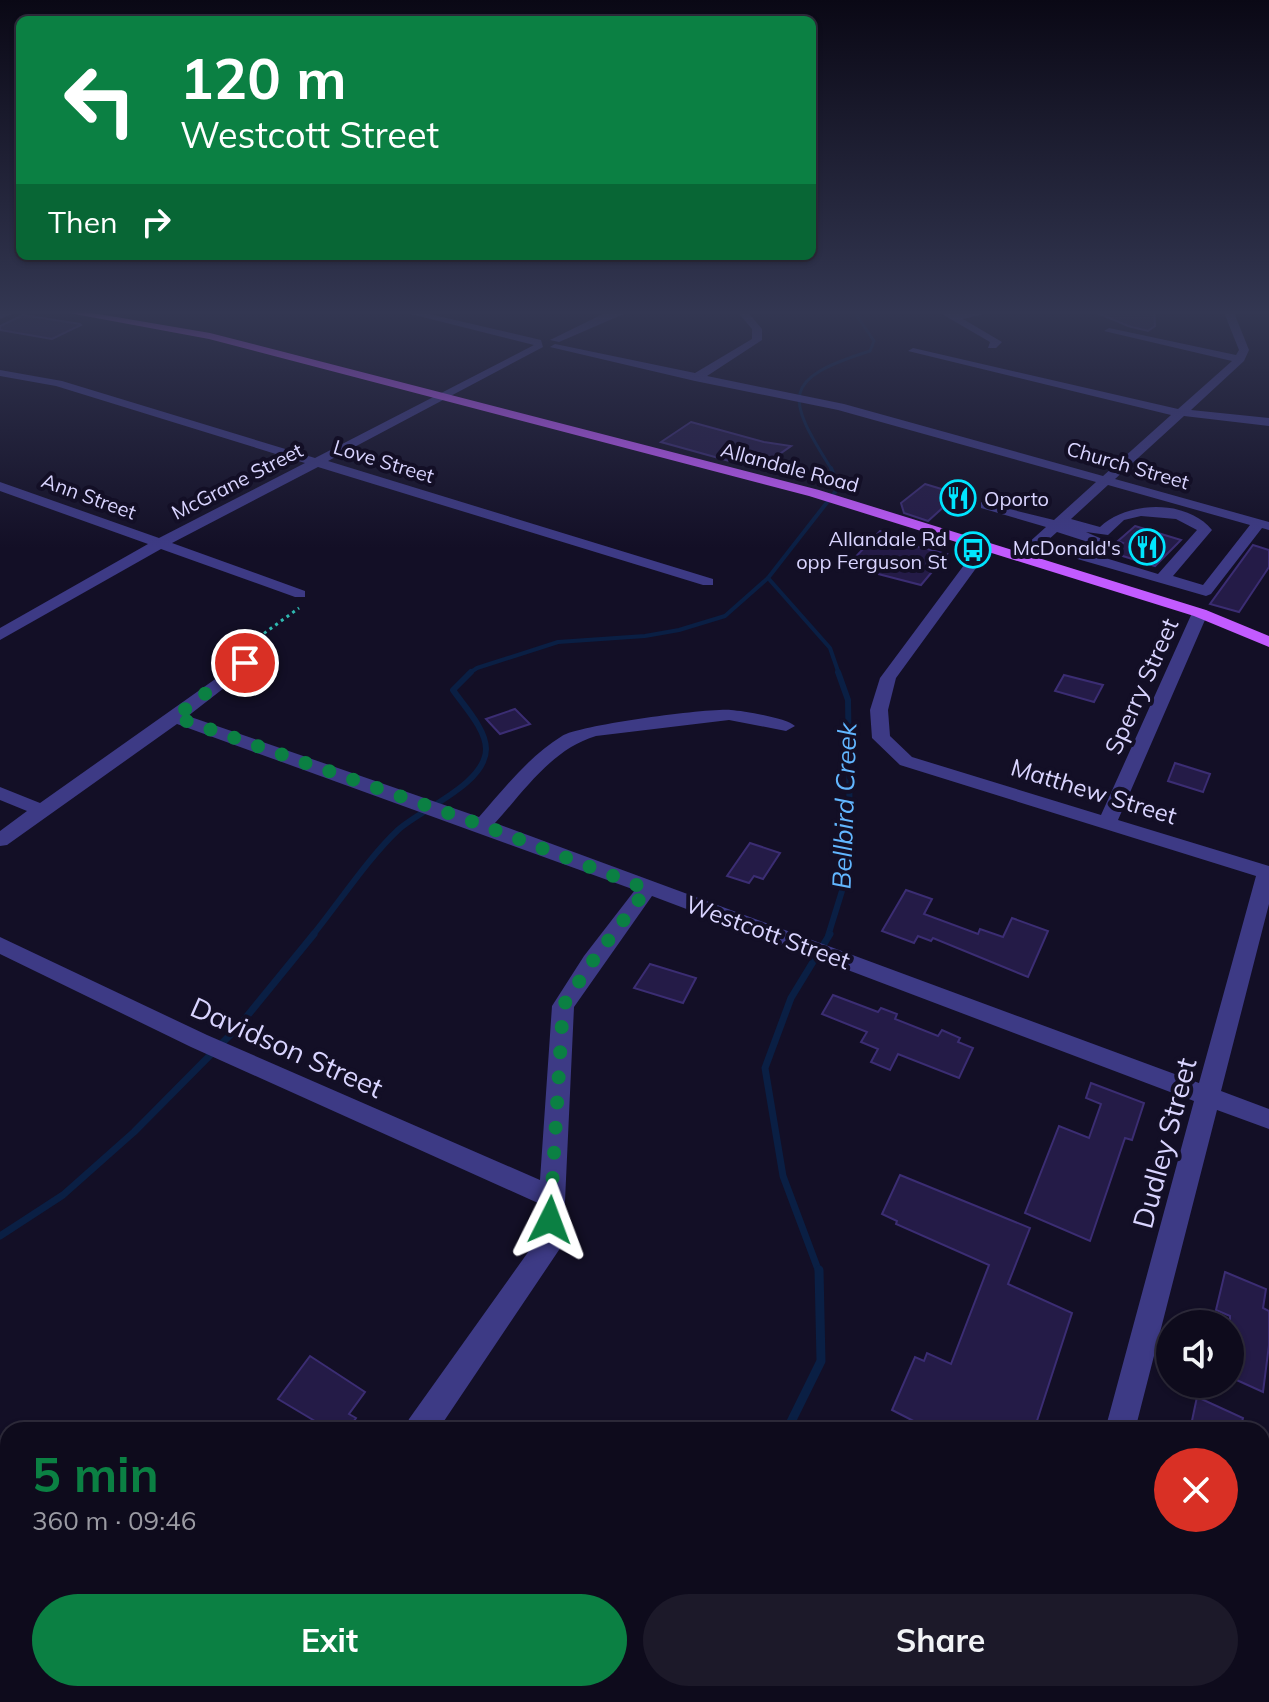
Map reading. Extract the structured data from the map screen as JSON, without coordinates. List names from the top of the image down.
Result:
{
  "streets": {
    "main road": ["Allandale Road"],
    "street": [
      "Love Street",
      "Church Street",
      "McGrane Street",
      "Ann Street",
      "Sperry Street",
      "Matthew Street",
      "Westcott Street",
      "Davidson Street",
      "Dudley Street"
    ]
  },
  "crossings": [
    ["Love Street", "McGrane Street"],
    ["Allandale Road", "McGrane Street"],
    ["Allandale Road", "Sperry Street"],
    ["McGrane Street", "Ann Street"],
    ["Sperry Street", "Matthew Street"],
    ["Matthew Street", "Dudley Street"],
    ["Westcott Street", "Dudley Street"]
  ],
  "water": ["Bellbird Creek"],
  "places": {
    "restaurant": ["Oporto", "McDonald's"],
    "bus stop": ["Allandale Rd opp Ferguson St"]
  },
  "page": {
    "turn": ["120 m", "Westcott Street"],
    "then": "Then",
    "heading": ["5 min", "360 m · 09:46"],
    "buttons": ["Exit", "Share"]
  }
}
